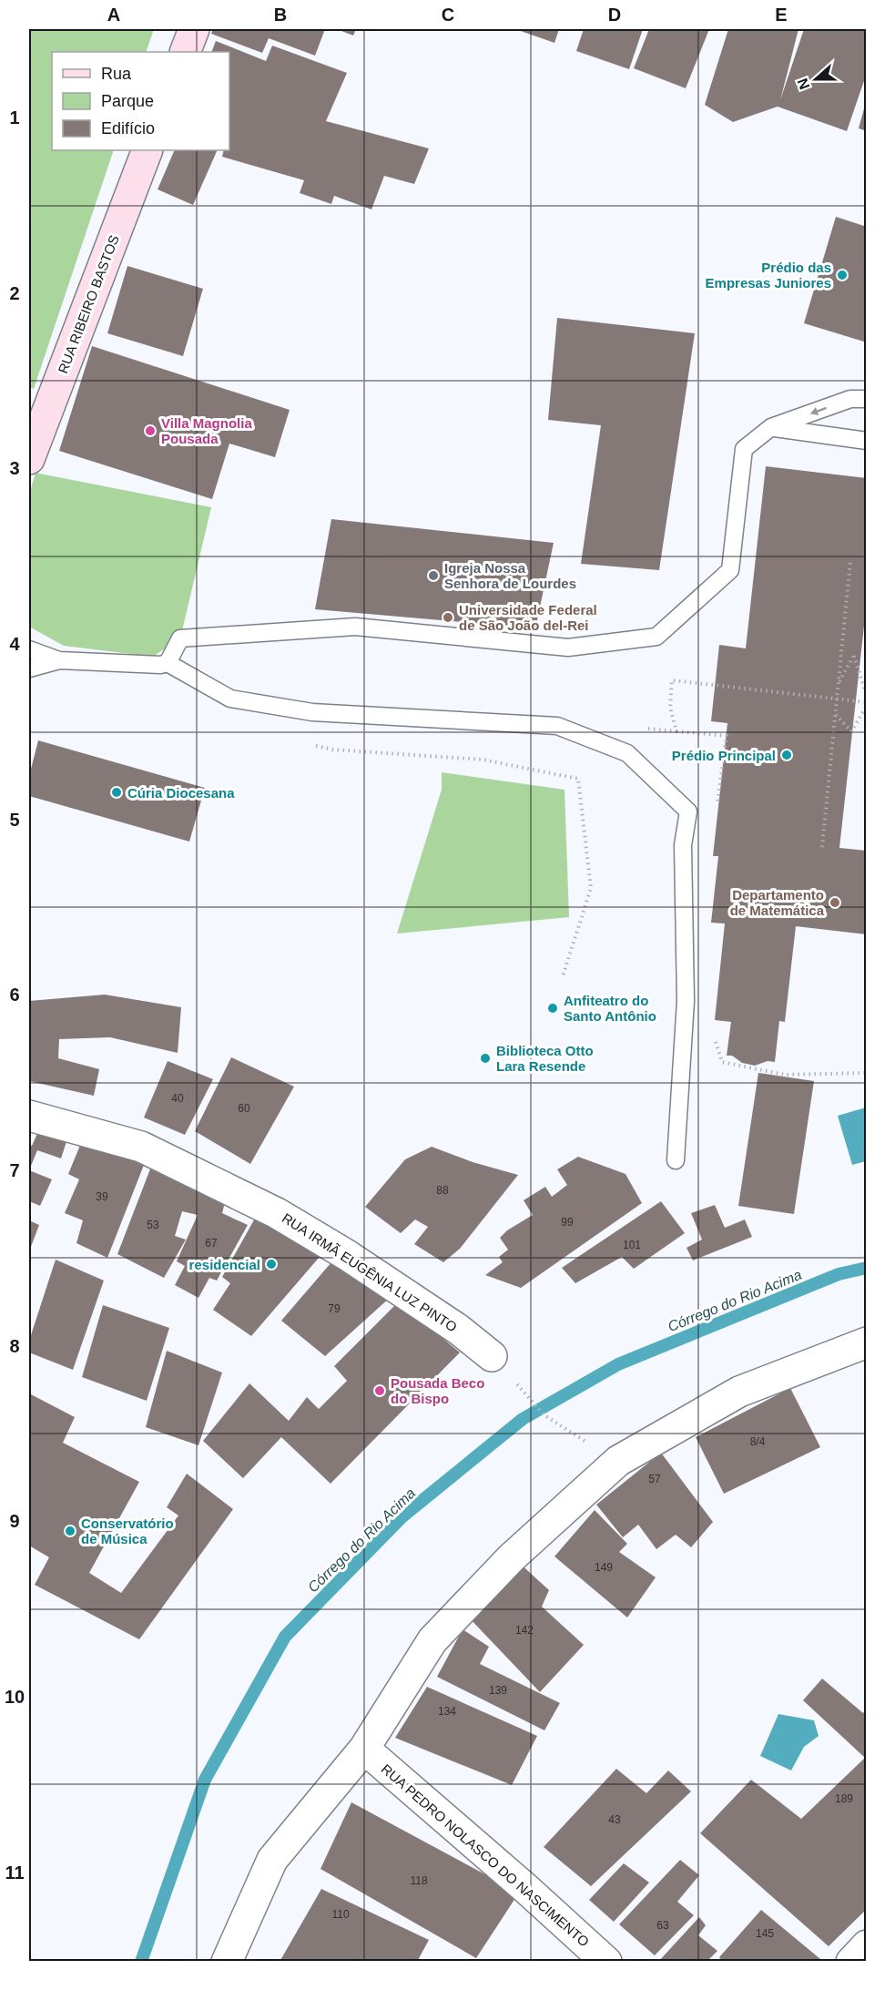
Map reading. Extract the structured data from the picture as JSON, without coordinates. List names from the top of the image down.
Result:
{
  "streets": {
    "main road": ["RUA RIBEIRO BASTOS"],
    "street": ["RUA IRMÃ EUGÊNIA LUZ PINTO", "RUA PEDRO NOLASCO DO NASCIMENTO"]
  },
  "water": ["Córrego do Rio Acima"],
  "places": [
    "Prédio das Empresas Juniores",
    "Villa Magnolia Pousada",
    "Igreja Nossa Senhora de Lourdes",
    "Universidade Federal de São João del-Rei",
    "Prédio Principal",
    "Cúria Diocesana",
    "Departamento de Matemática",
    "Anfiteatro do Santo Antônio",
    "Biblioteca Otto Lara Resende",
    "residencial",
    "Pousada Beco do Bispo",
    "Conservatório de Música"
  ],
  "house_numbers": [
    "40",
    "60",
    "88",
    "39",
    "99",
    "53",
    "67",
    "101",
    "79",
    "8/4",
    "57",
    "149",
    "142",
    "139",
    "134",
    "189",
    "43",
    "118",
    "110",
    "63",
    "145"
  ],
  "legend": ["Rua", "Parque", "Edifício"],
  "north": "left",
  "grid": {
    "columns": [
      "A",
      "B",
      "C",
      "D",
      "E"
    ],
    "rows": [
      "1",
      "2",
      "3",
      "4",
      "5",
      "6",
      "7",
      "8",
      "9",
      "10",
      "11"
    ]
  }
}
